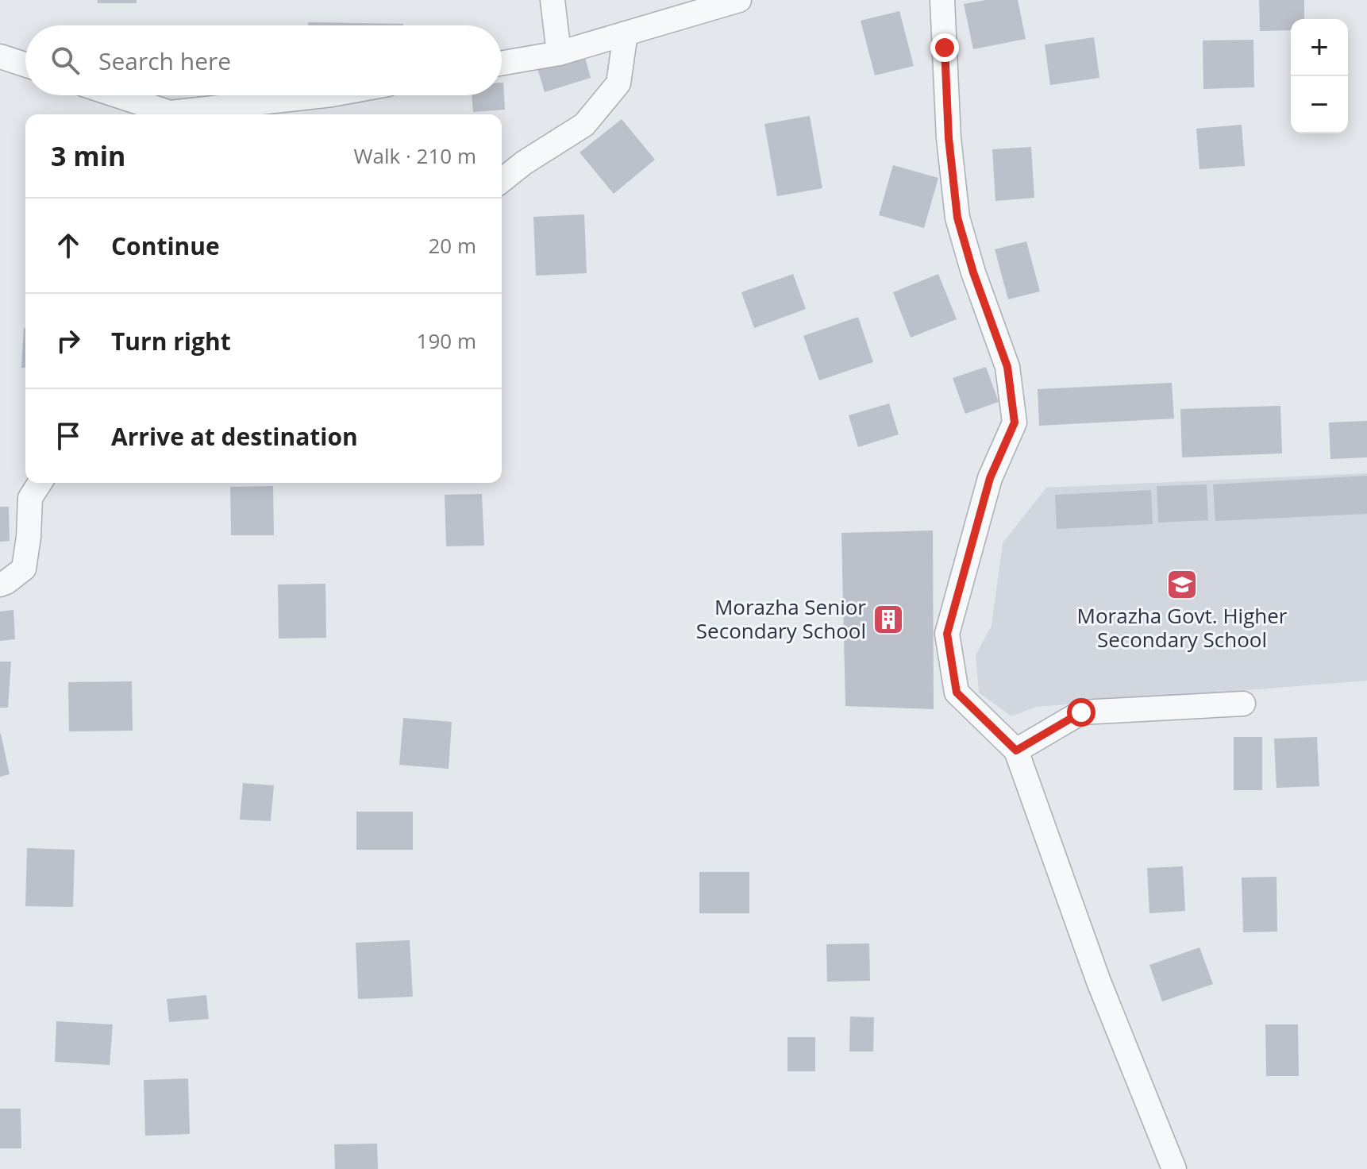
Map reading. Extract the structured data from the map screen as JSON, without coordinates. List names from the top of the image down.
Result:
{
  "places": {
    "school or university": ["Morazha Govt. Higher Secondary School"],
    "building": ["Morazha Senior Secondary School"]
  },
  "page": {
    "map_buttons": ["+", "−"],
    "search": "Search here",
    "heading": ["3 min", "Walk · 210 m"],
    "list": [
      ["Continue", "20 m"],
      ["Turn right", "190 m"],
      "Arrive at destination"
    ]
  }
}
